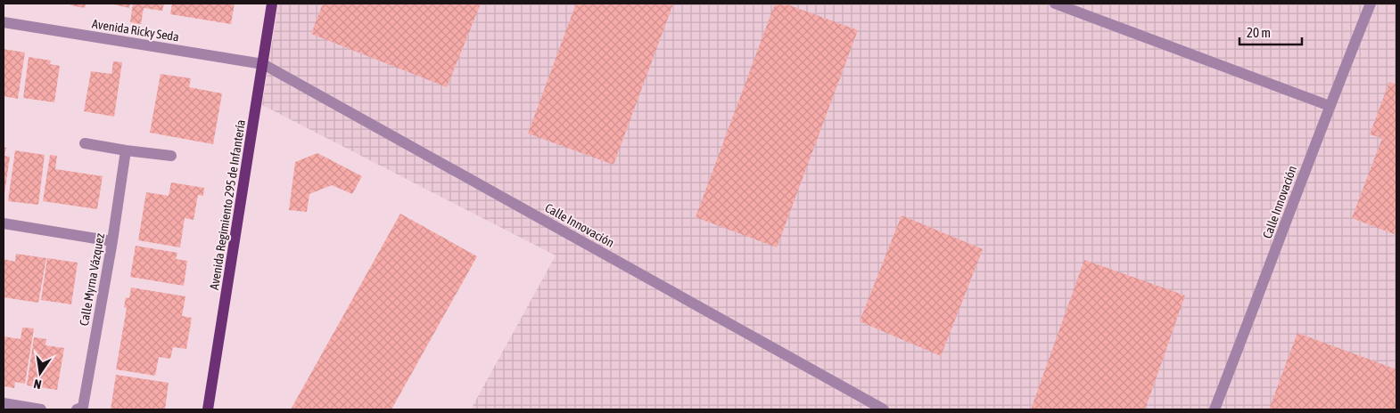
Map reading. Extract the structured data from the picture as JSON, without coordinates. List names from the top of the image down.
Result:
{
  "streets": {
    "main road": ["Avenida Regimiento 295 de Infantería"],
    "street": ["Avenida Ricky Seda", "Calle Innovación", "Calle Myrna Vázquez"]
  },
  "crossings": [
    ["Avenida Ricky Seda", "Calle Innovación"],
    ["Avenida Ricky Seda", "Avenida Regimiento 295 de Infantería"],
    ["Calle Innovación", "Avenida Regimiento 295 de Infantería"]
  ],
  "scale_bar": "20 m",
  "north": "bottom"
}
